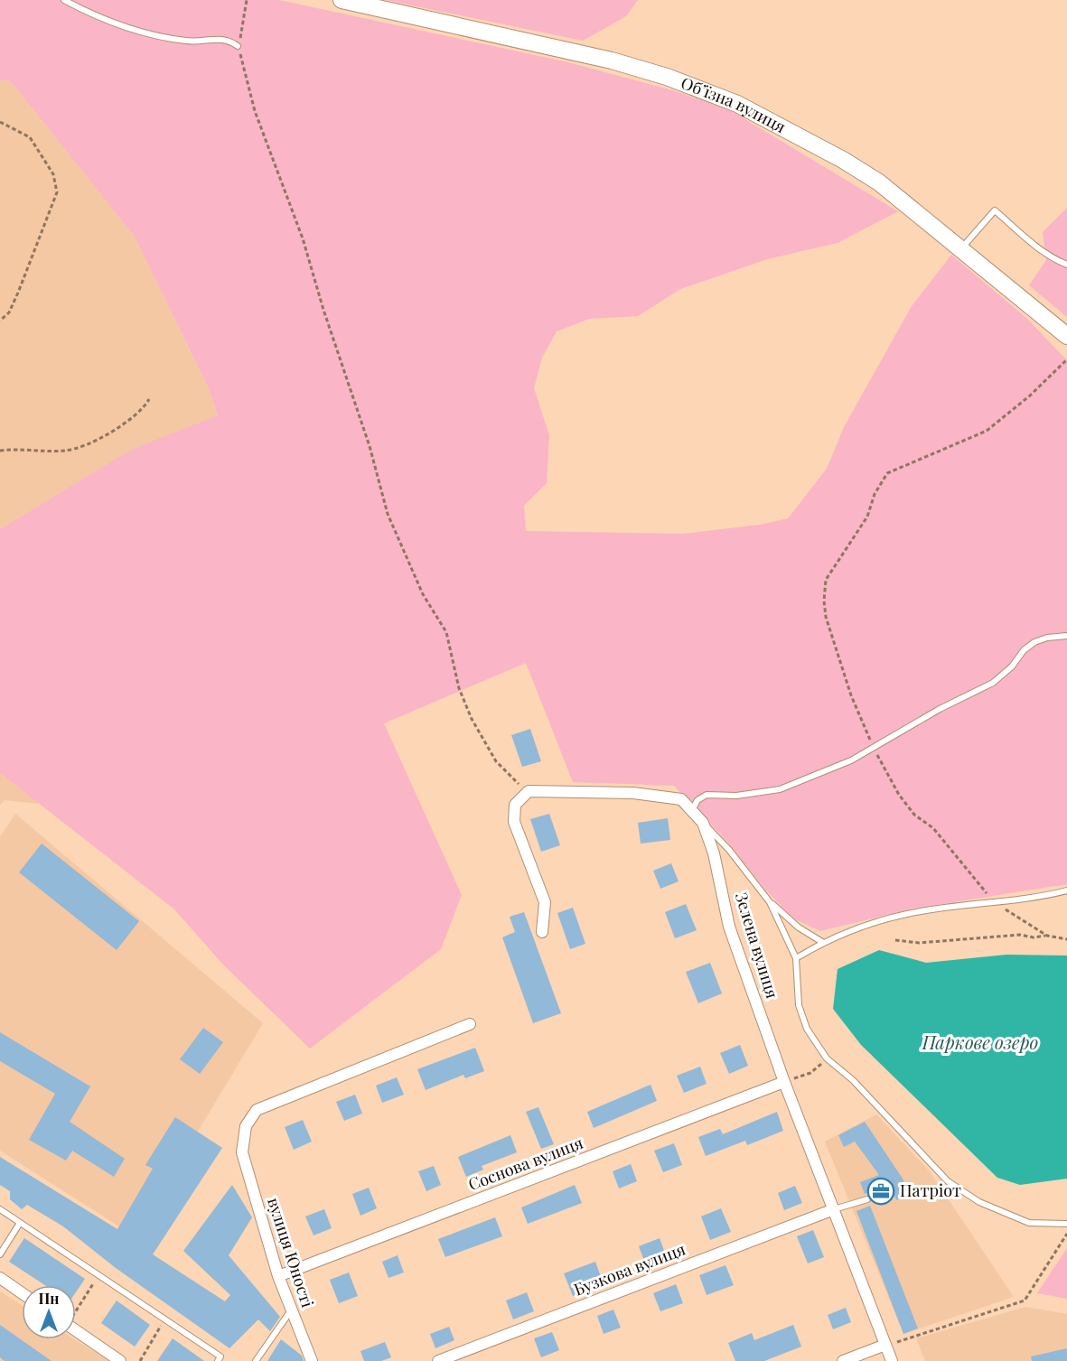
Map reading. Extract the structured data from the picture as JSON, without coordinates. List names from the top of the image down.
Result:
{
  "streets": {
    "main road": ["Об’їзна вулиця"],
    "street": [
      "Зелена вулиця",
      "Соснова вулиця",
      "вулиця Юності",
      "Бузкова вулиця"
    ]
  },
  "crossings": [
    ["Зелена вулиця", "Соснова вулиця"],
    ["Зелена вулиця", "Бузкова вулиця"],
    ["Соснова вулиця", "вулиця Юності"]
  ],
  "water": ["Паркове озеро"],
  "places": {
    "office": ["Патріот"]
  },
  "north": "top"
}
